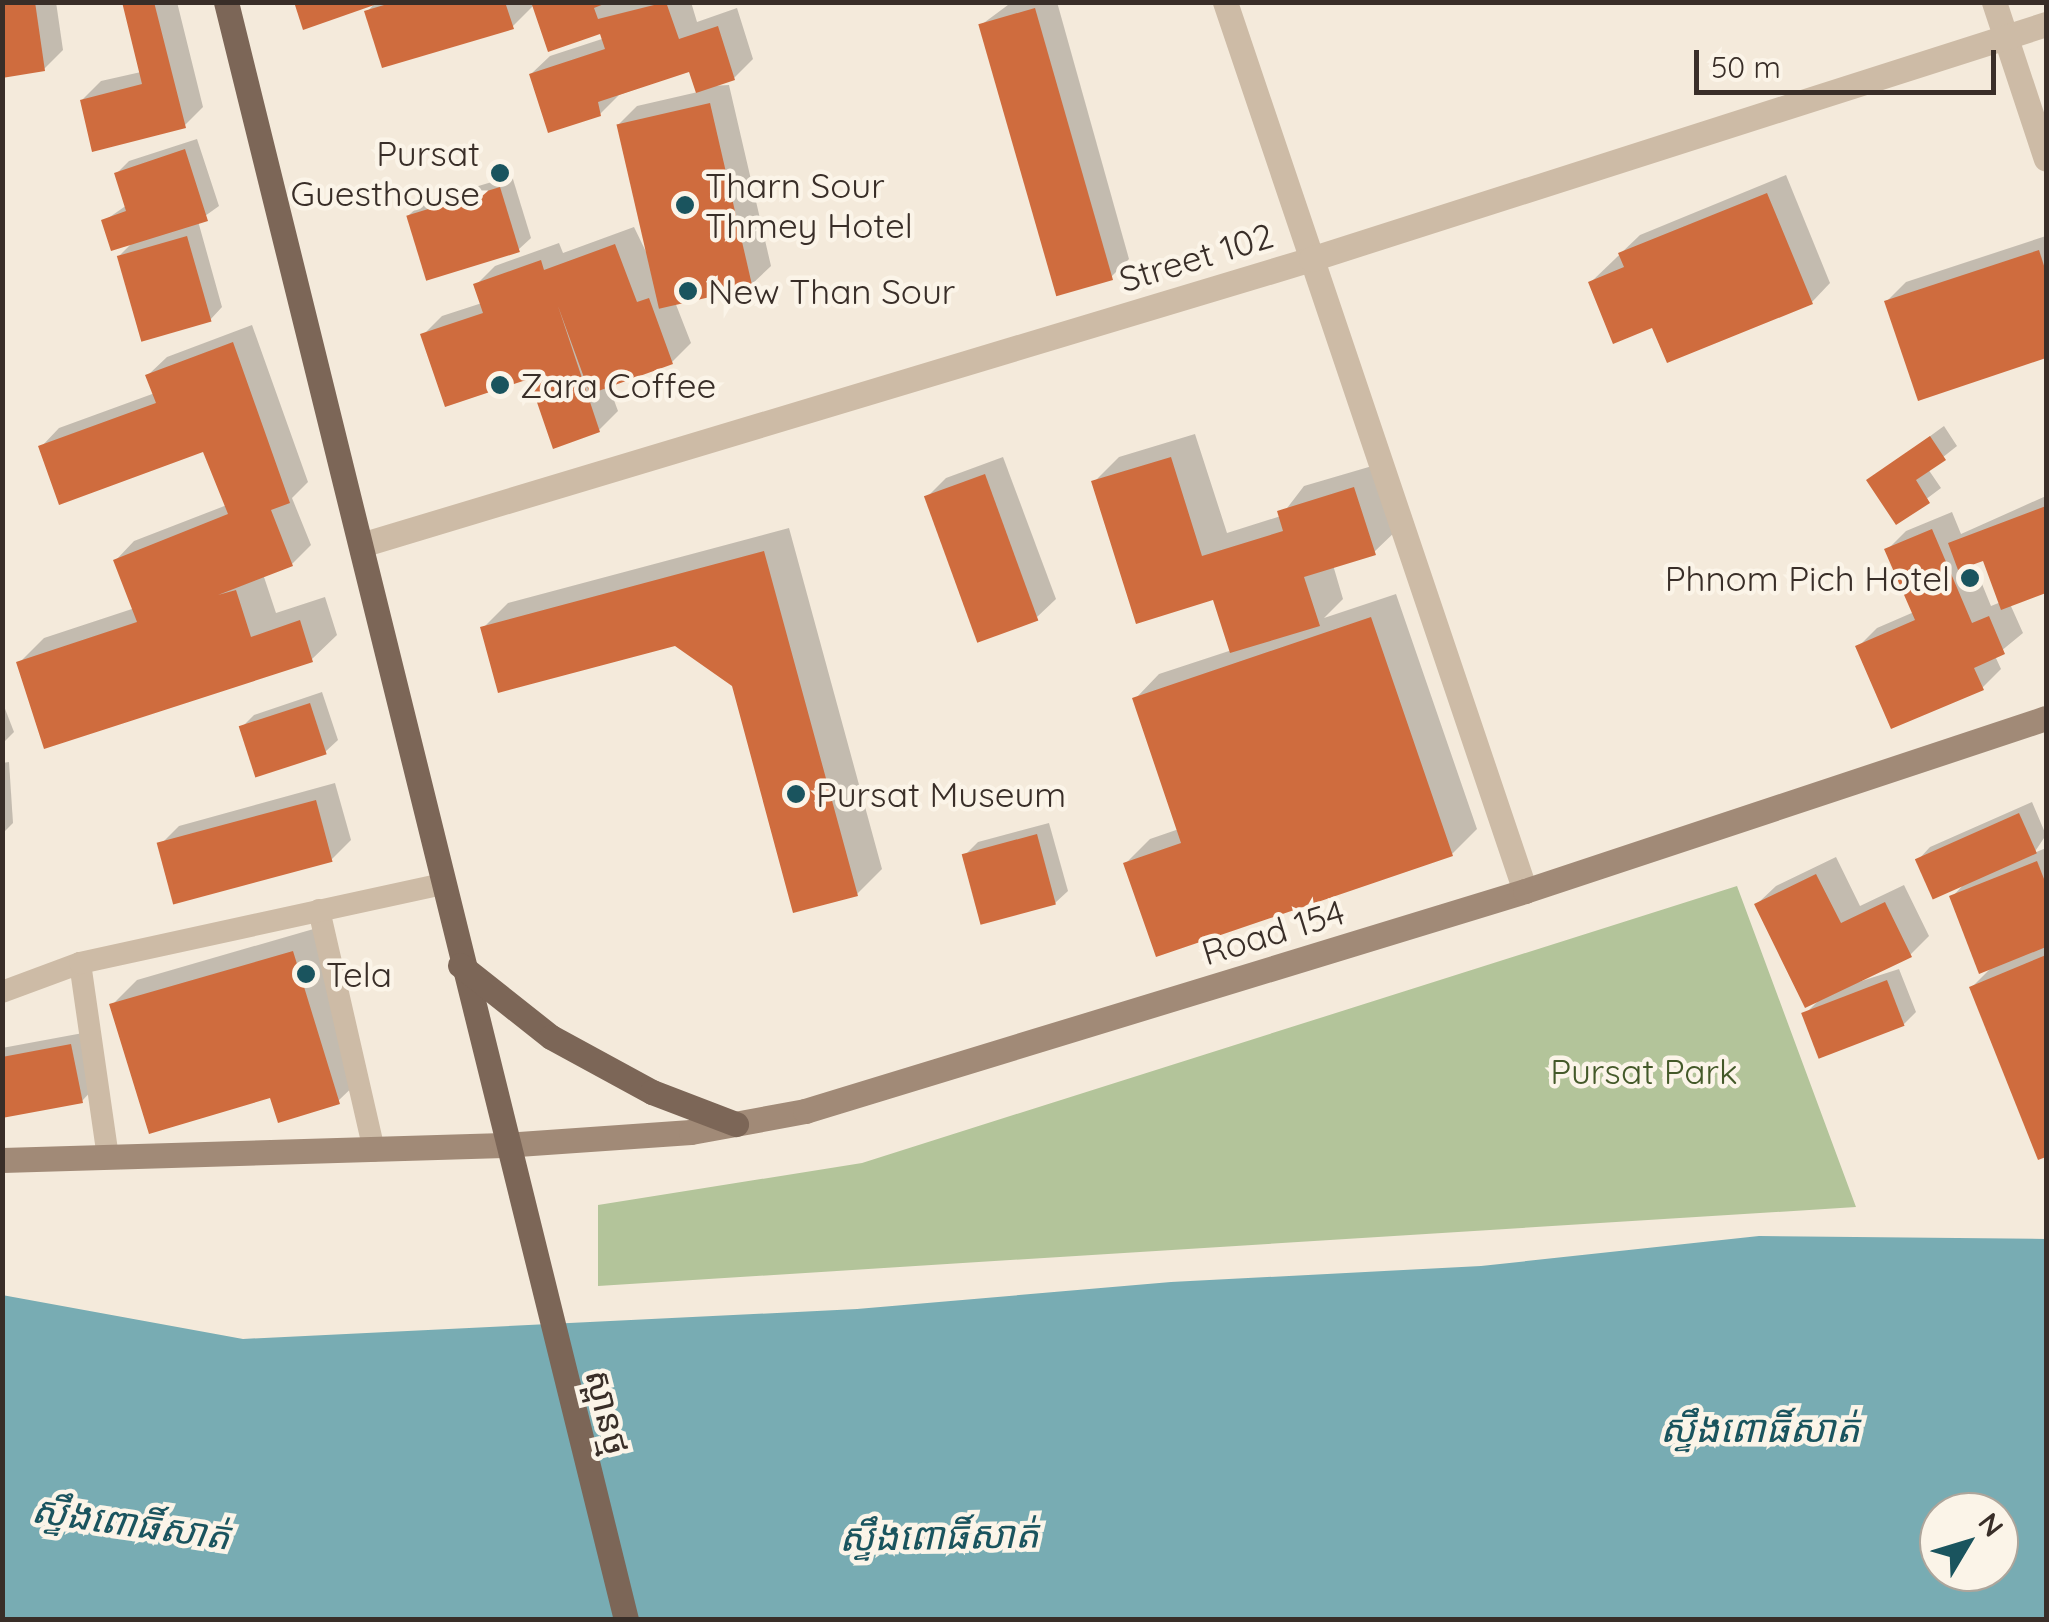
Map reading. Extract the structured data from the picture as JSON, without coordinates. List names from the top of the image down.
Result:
{
  "streets": {
    "main road": ["Road 154", "ស្ពានថ្ម"],
    "street": ["Street 102"]
  },
  "crossings": [
    ["Street 102", "ស្ពានថ្ម"],
    ["Road 154", "ស្ពានថ្ម"]
  ],
  "water": ["ស្ទឹងពោធិ៍សាត់"],
  "parks": ["Pursat Park"],
  "places": [
    "Pursat Guesthouse",
    "Tharn Sour Thmey Hotel",
    "New Than Sour",
    "Zara Coffee",
    "Phnom Pich Hotel",
    "Pursat Museum",
    "Tela"
  ],
  "scale_bar": "50 m",
  "north": "top right"
}
